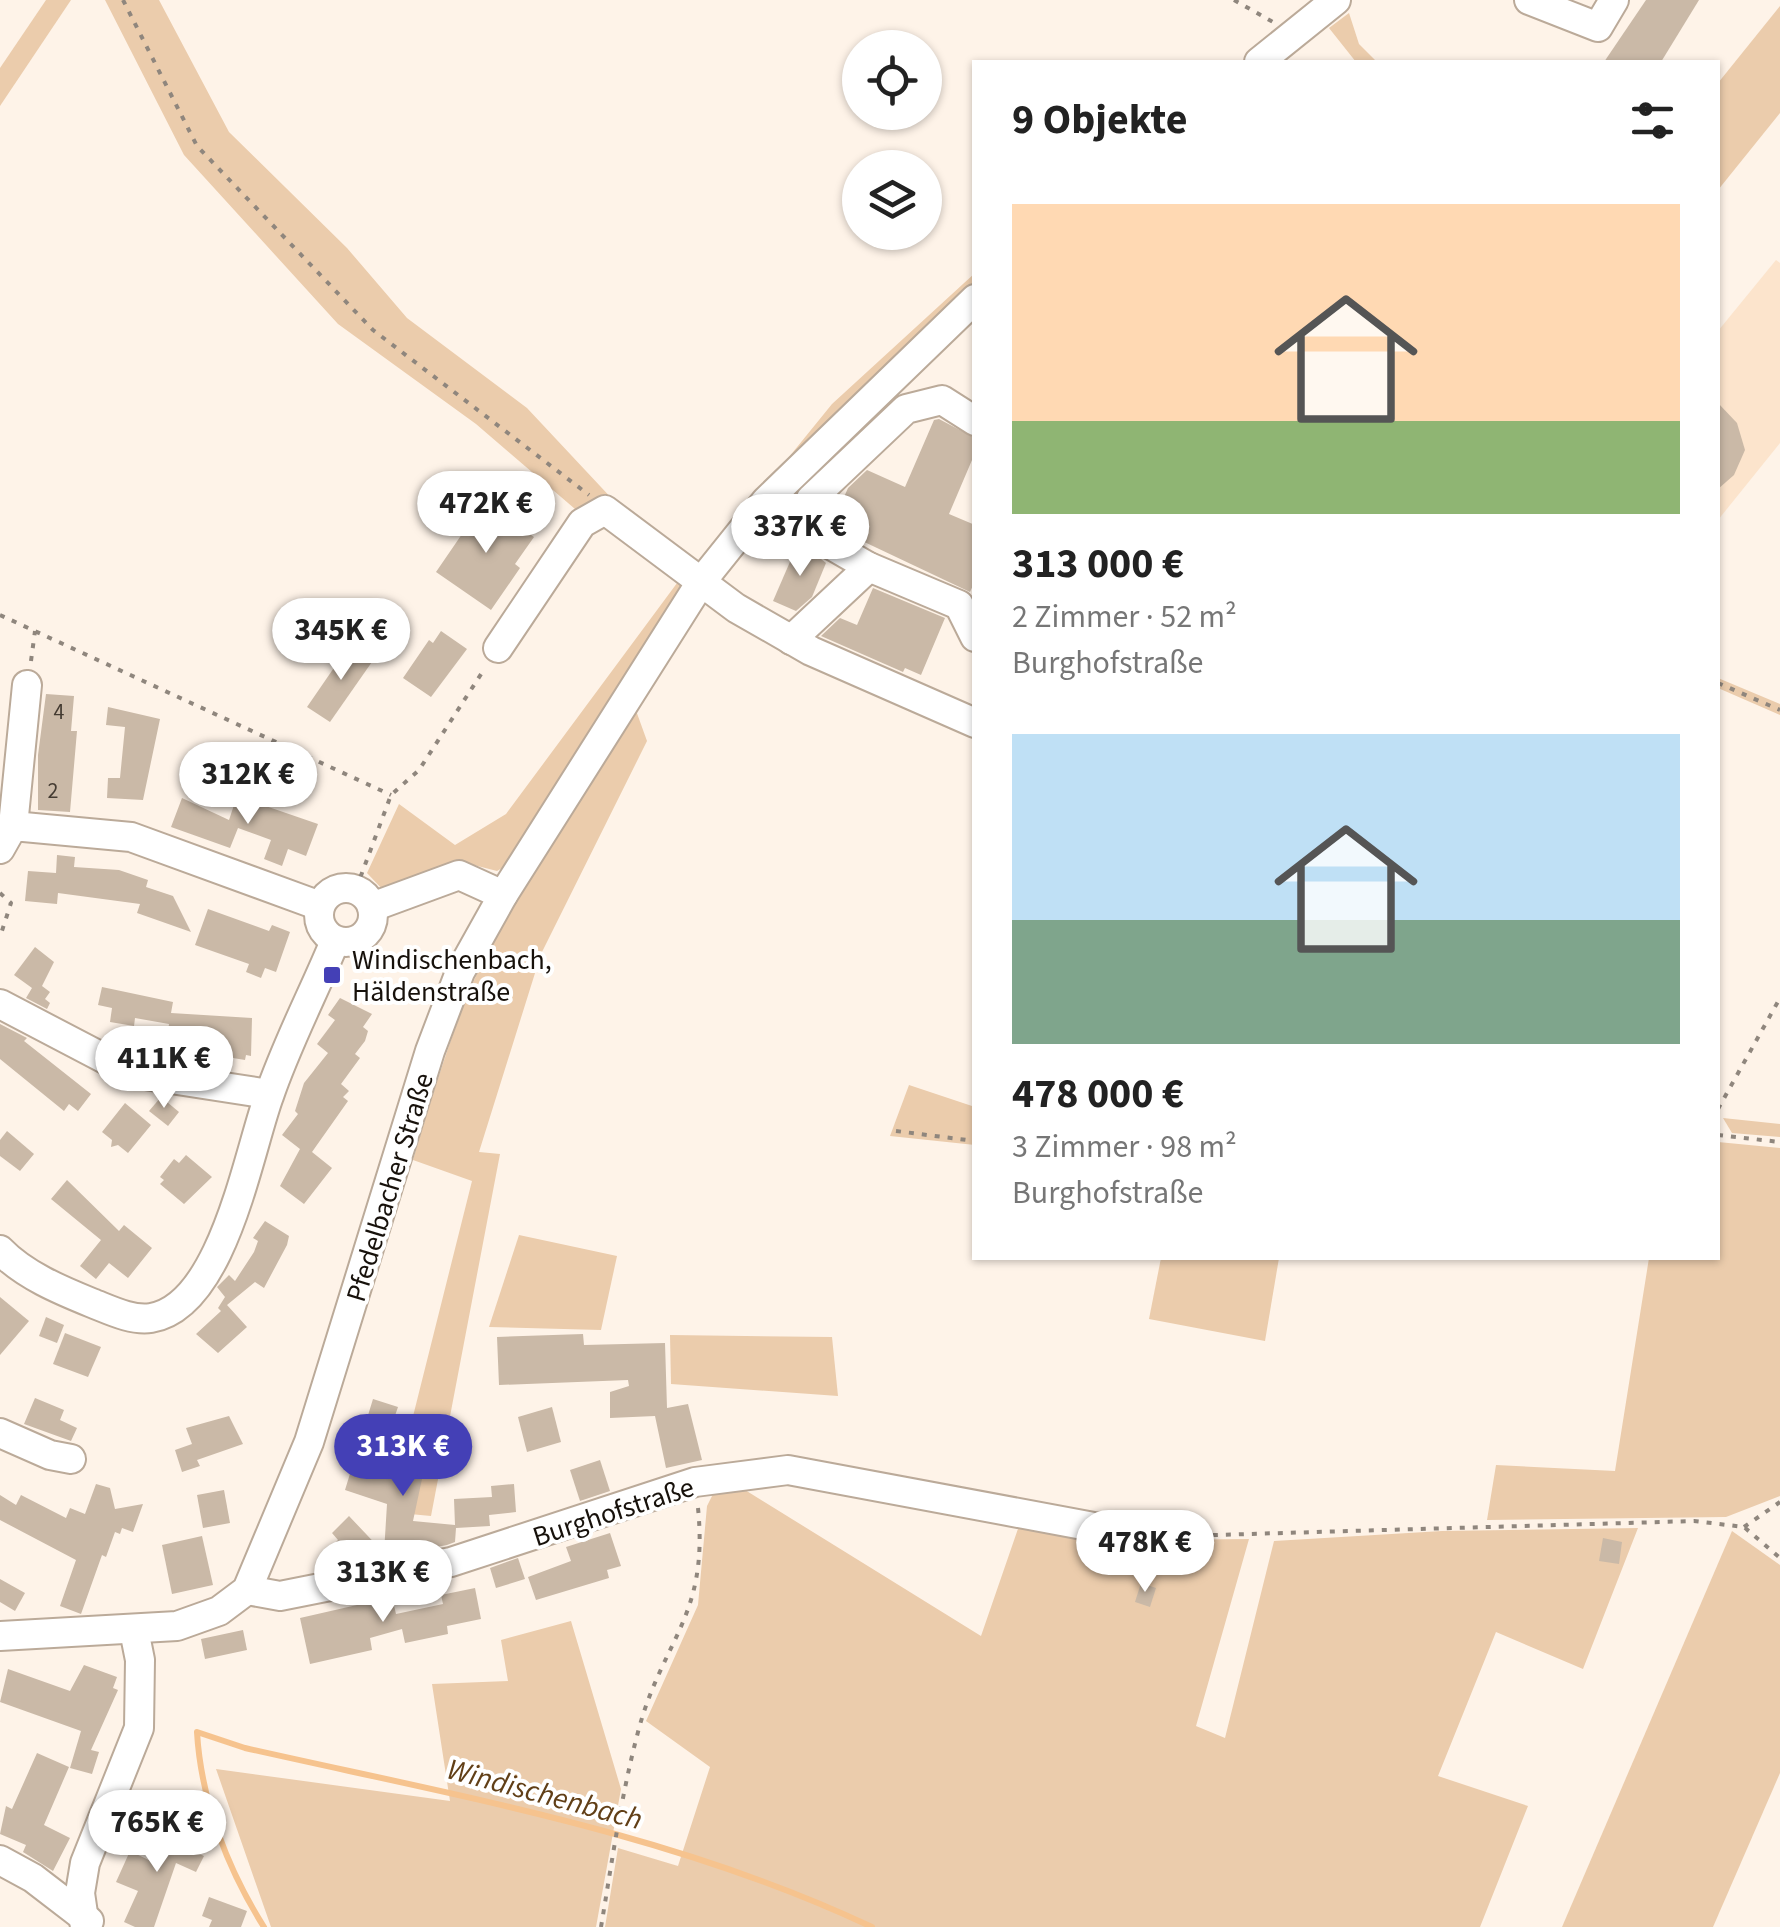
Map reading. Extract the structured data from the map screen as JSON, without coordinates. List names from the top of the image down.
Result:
{
  "streets": {
    "street": ["Pfedelbacher Straße", "Burghofstraße"]
  },
  "crossings": [
    ["Pfedelbacher Straße", "Burghofstraße"]
  ],
  "water": ["Windischenbach"],
  "places": {
    "transit": ["Windischenbach, Häldenstraße"]
  },
  "house_numbers": ["4", "2"],
  "page": {
    "heading": "9 Objekte",
    "list": [
      {
        "name": "313 000 €",
        "note": "2 Zimmer · 52 m² · Burghofstraße"
      },
      {
        "name": "478 000 €",
        "note": "3 Zimmer · 98 m² · Burghofstraße"
      }
    ],
    "price": [
      "472K €",
      "337K €",
      "345K €",
      "312K €",
      "411K €",
      "313K €",
      "478K €",
      "313K €",
      "765K €"
    ]
  }
}
